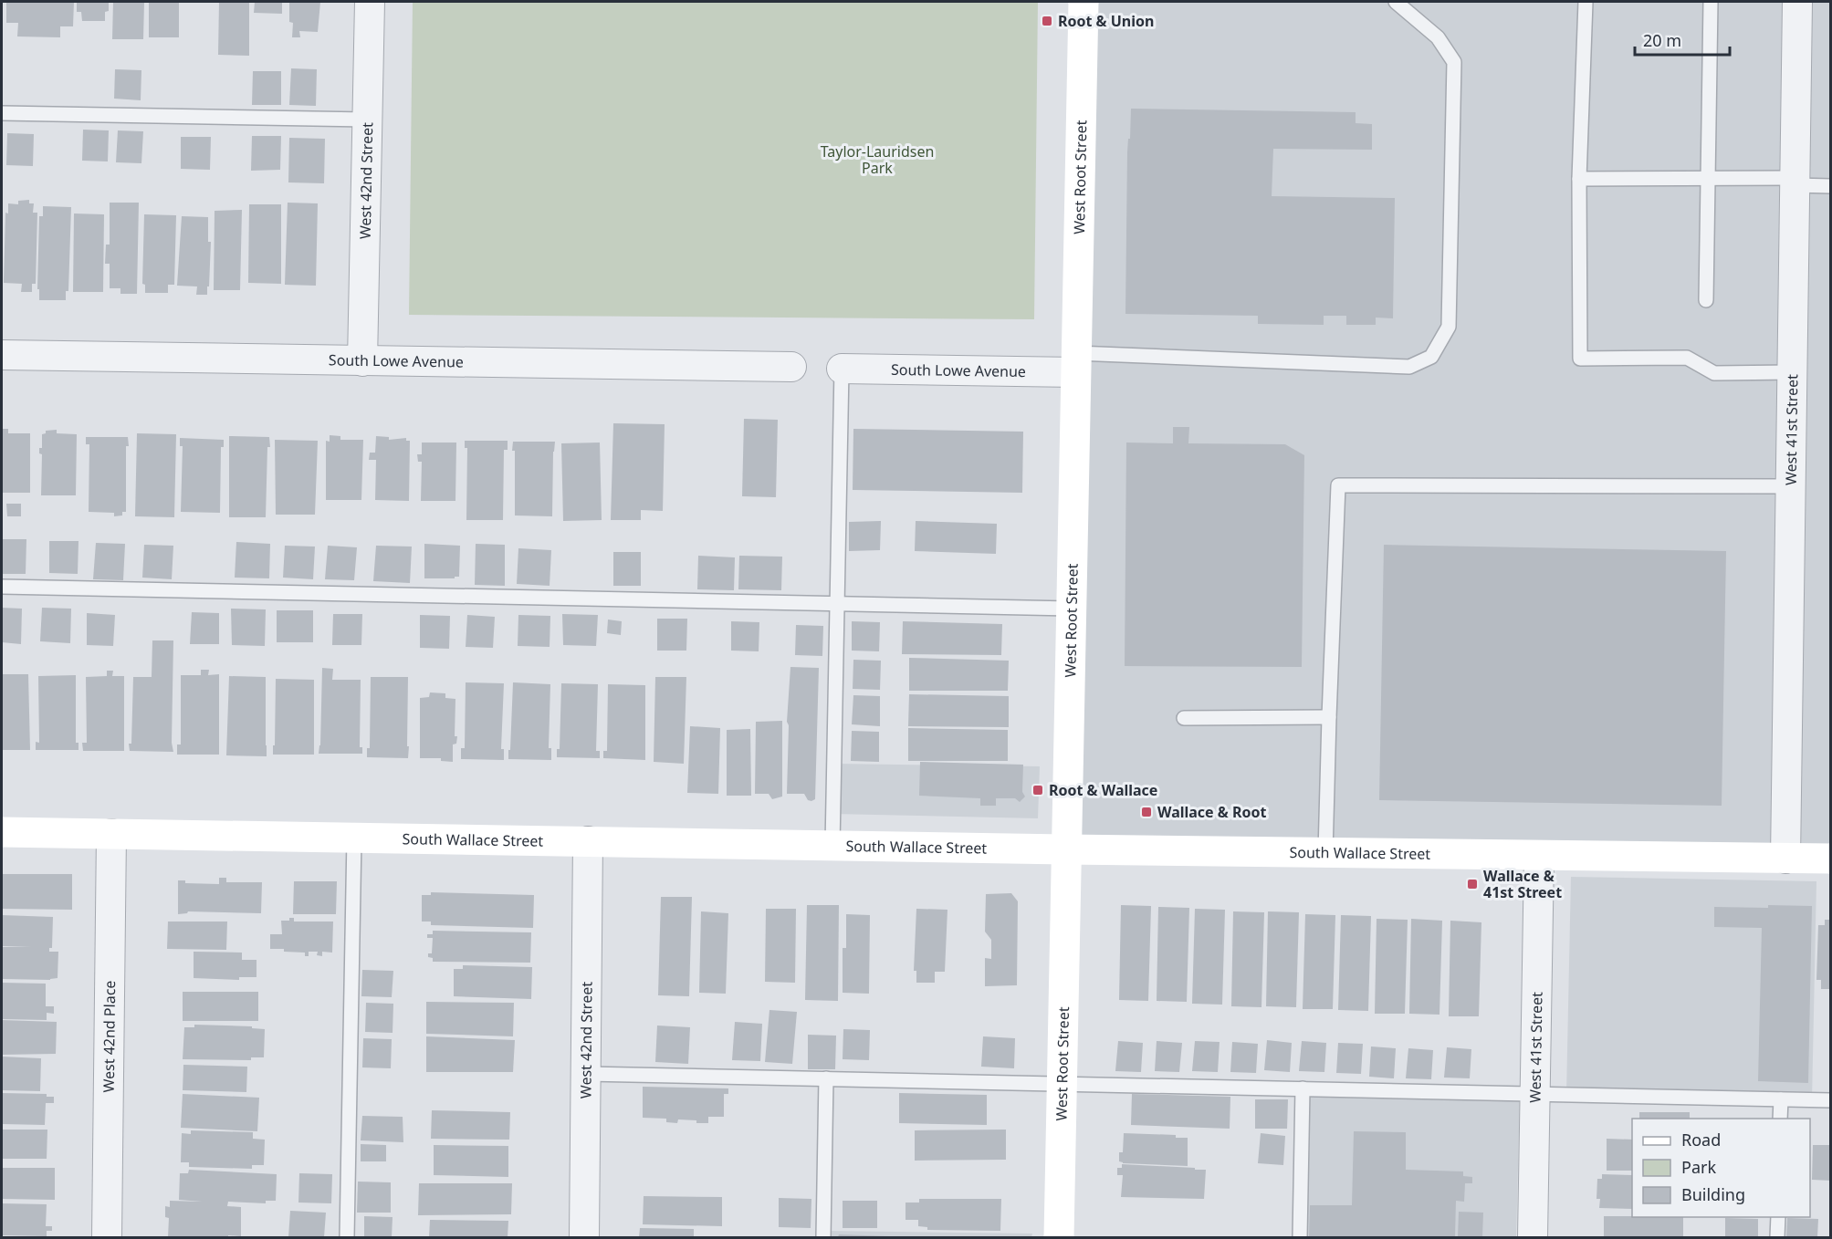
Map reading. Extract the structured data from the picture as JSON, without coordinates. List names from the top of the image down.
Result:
{
  "streets": {
    "street": [
      "West Root Street",
      "West 42nd Street",
      "South Lowe Avenue",
      "West 41st Street",
      "South Wallace Street",
      "West 42nd Place"
    ]
  },
  "crossings": [
    ["West Root Street", "South Lowe Avenue"],
    ["West Root Street", "South Wallace Street"],
    ["West 42nd Street", "South Lowe Avenue"],
    ["West 42nd Street", "South Wallace Street"],
    ["West 41st Street", "South Wallace Street"],
    ["South Wallace Street", "West 42nd Place"]
  ],
  "parks": ["Taylor-Lauridsen Park"],
  "places": {
    "transit": [
      "Root & Union",
      "Root & Wallace",
      "Wallace & Root",
      "Wallace & 41st Street"
    ]
  },
  "legend": ["Road", "Park", "Building"],
  "scale_bar": "20 m"
}
